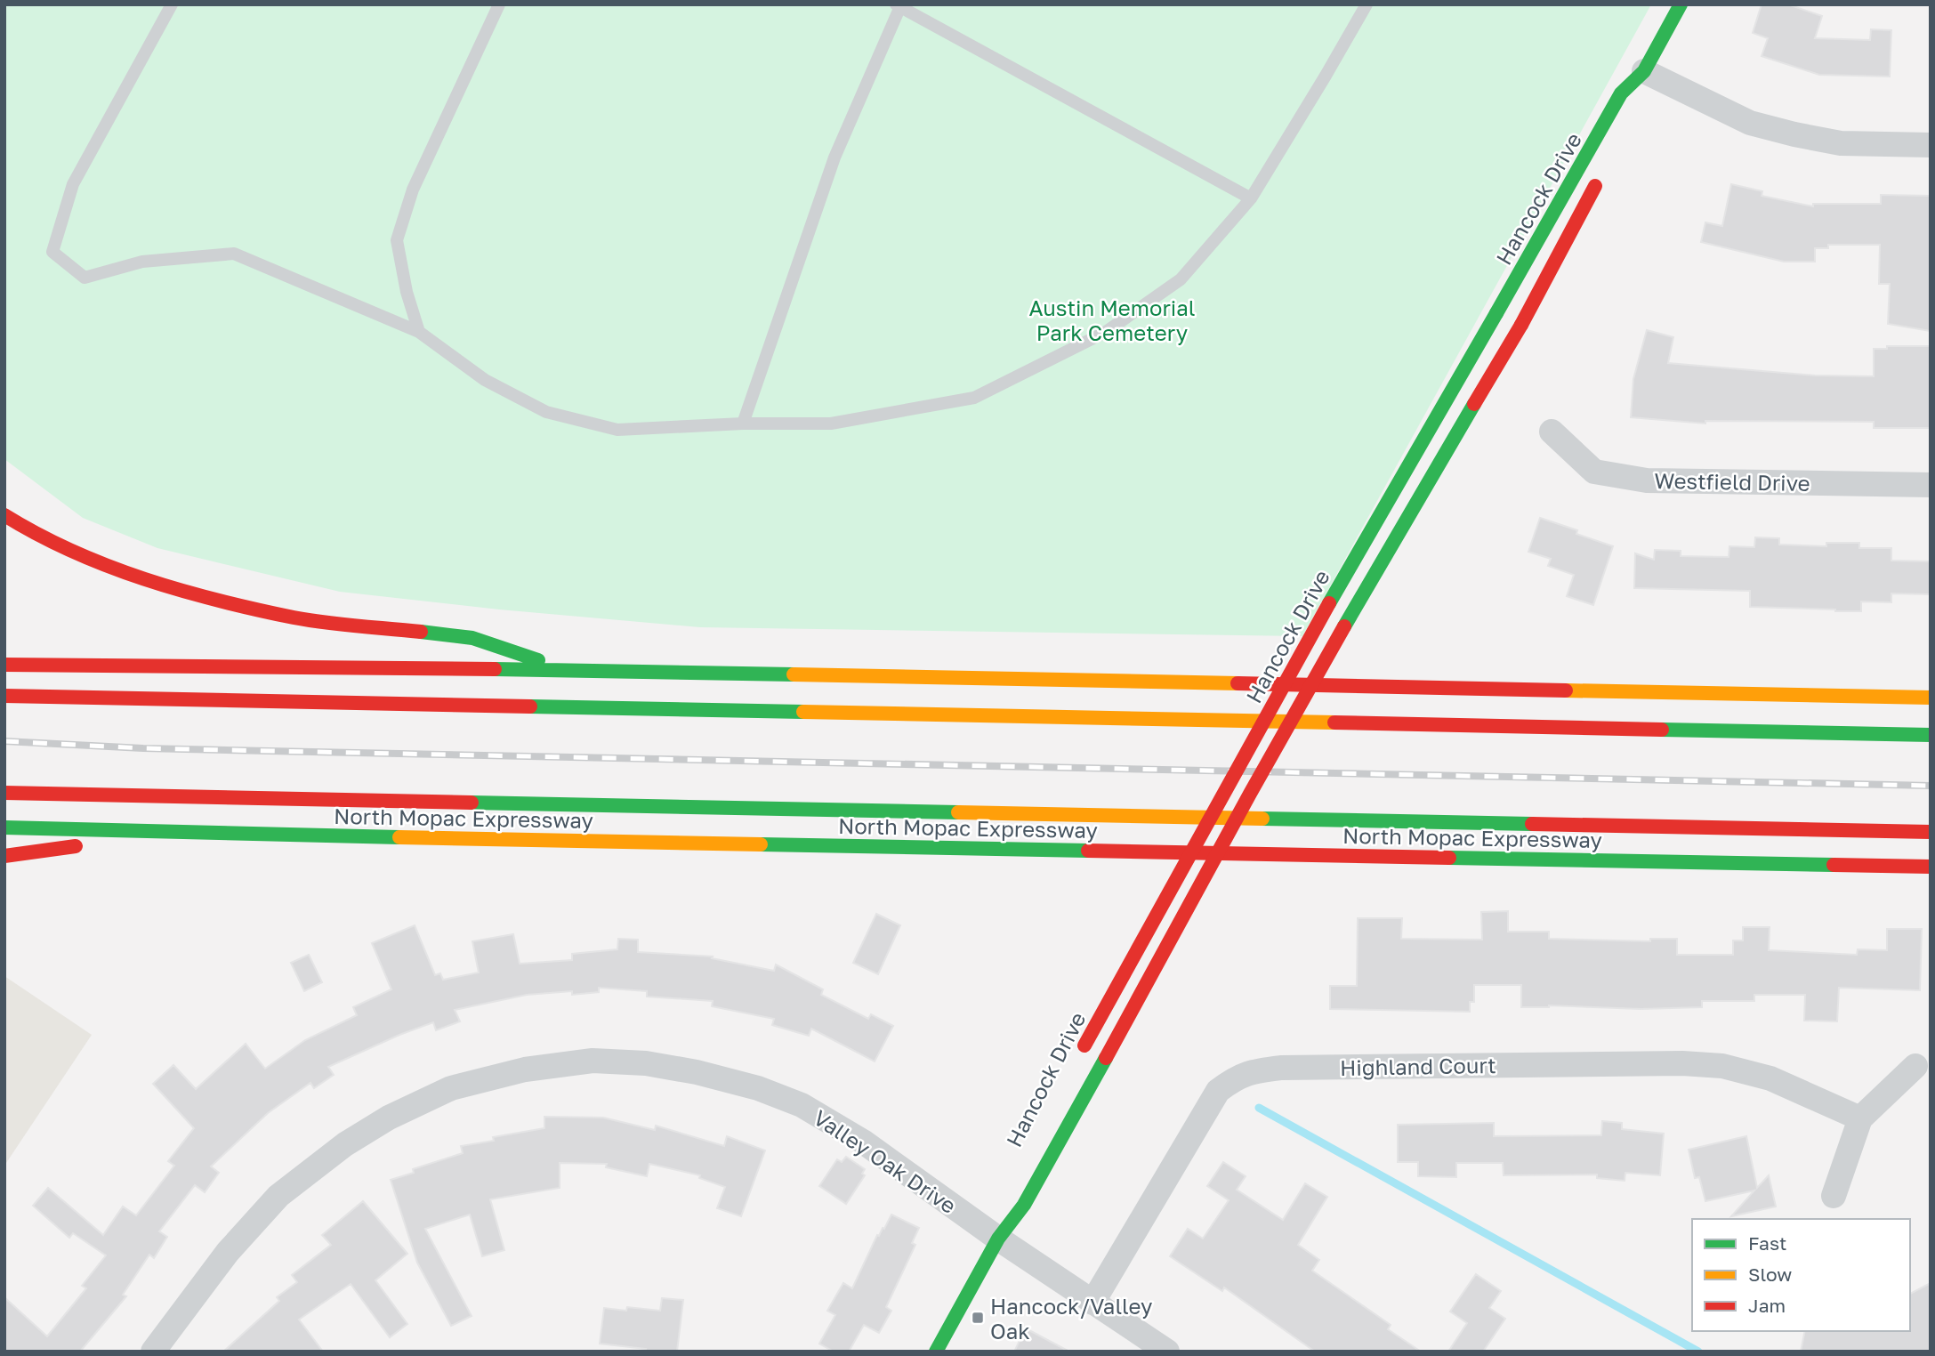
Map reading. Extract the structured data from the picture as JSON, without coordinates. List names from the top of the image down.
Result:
{
  "streets": {
    "main road": ["Hancock Drive", "North Mopac Expressway"],
    "street": ["Westfield Drive", "Highland Court", "Valley Oak Drive"]
  },
  "crossings": [
    ["Hancock Drive", "Valley Oak Drive"],
    ["Highland Court", "Valley Oak Drive"]
  ],
  "parks": ["Austin Memorial Park Cemetery"],
  "places": {
    "transit": ["Hancock/Valley Oak"]
  },
  "legend": ["Fast", "Slow", "Jam"]
}
